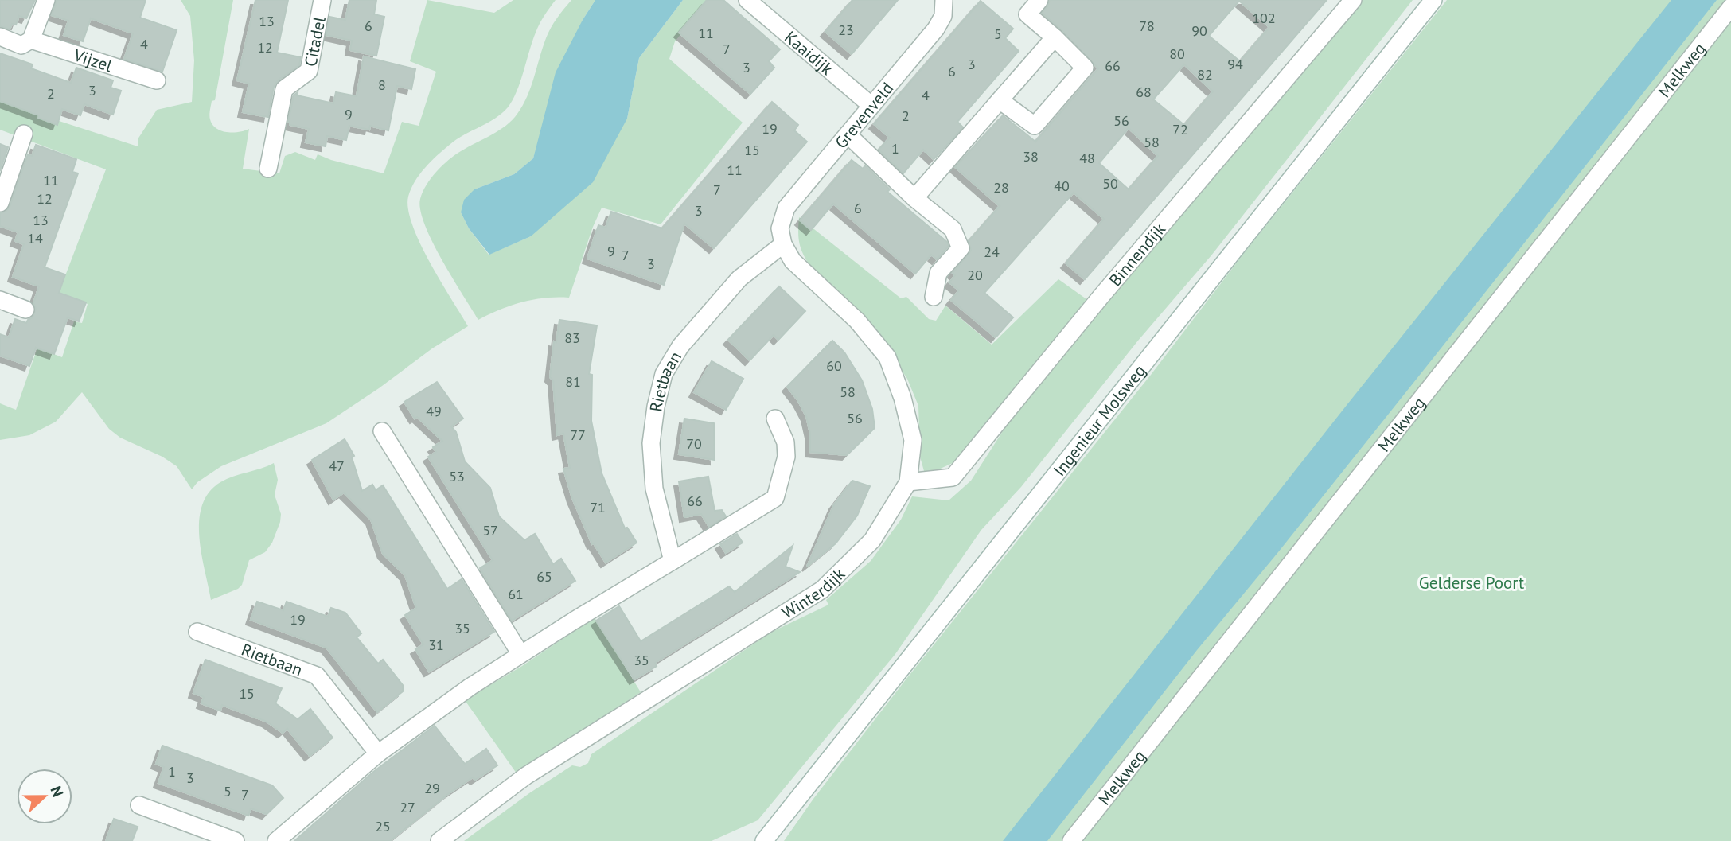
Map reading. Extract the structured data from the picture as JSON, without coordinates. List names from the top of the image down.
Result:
{
  "streets": {
    "street": [
      "Citadel",
      "Kaaidijk",
      "Vijzel",
      "Melkweg",
      "Grevenveld",
      "Binnendijk",
      "Rietbaan",
      "Ingenieur Molsweg",
      "Winterdijk"
    ]
  },
  "crossings": [
    ["Kaaidijk", "Grevenveld"],
    ["Grevenveld", "Rietbaan"],
    ["Grevenveld", "Winterdijk"],
    ["Binnendijk", "Winterdijk"],
    ["Rietbaan", "Winterdijk"]
  ],
  "parks": ["Gelderse Poort"],
  "house_numbers": [
    "102",
    "13",
    "6",
    "78",
    "23",
    "90",
    "11",
    "5",
    "4",
    "12",
    "7",
    "80",
    "3",
    "94",
    "66",
    "3",
    "6",
    "82",
    "8",
    "3",
    "68",
    "2",
    "4",
    "9",
    "2",
    "56",
    "19",
    "72",
    "58",
    "1",
    "15",
    "38",
    "48",
    "11",
    "11",
    "50",
    "40",
    "28",
    "7",
    "12",
    "6",
    "3",
    "13",
    "14",
    "9",
    "24",
    "7",
    "3",
    "20",
    "83",
    "60",
    "81",
    "58",
    "49",
    "56",
    "77",
    "70",
    "47",
    "53",
    "66",
    "71",
    "57",
    "65",
    "61",
    "19",
    "35",
    "31",
    "35",
    "15",
    "1",
    "3",
    "29",
    "5",
    "7",
    "27",
    "25"
  ],
  "north": "right"
}
